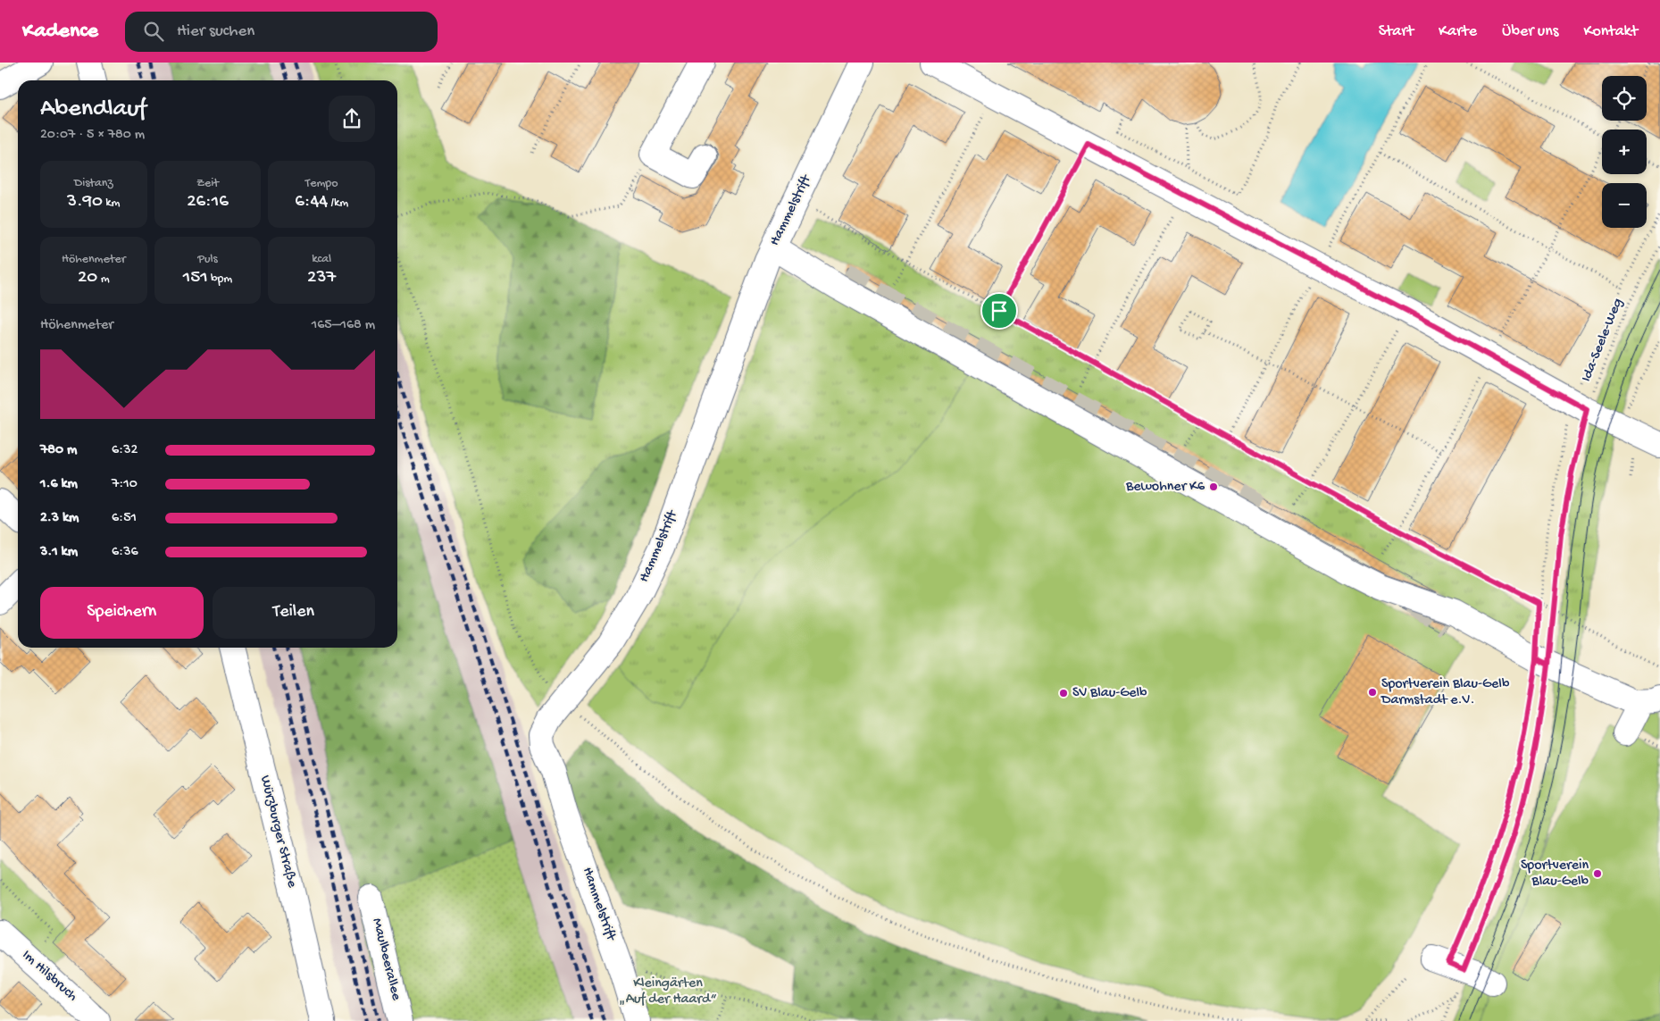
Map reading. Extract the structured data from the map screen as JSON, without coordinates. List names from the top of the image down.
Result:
{
  "streets": {
    "street": [
      "Hammelstrift",
      "Würzburger Straße",
      "Maulbeerallee",
      "Im Hilsbruch"
    ],
    "path": ["Ida-Seele-Weg"]
  },
  "parks": ["Kleingärten „Auf der Haard“"],
  "places": [
    "Bewohner K6",
    "Sportverein Blau-Gelb Darmstadt e.V.",
    "SV Blau-Gelb",
    "Sportverein Blau-Gelb"
  ],
  "page": {
    "header": "Kadence",
    "search": "Hier suchen",
    "nav": [
      "Start",
      "Karte",
      "Über uns",
      "Kontakt"
    ],
    "map_buttons": ["+", "−"],
    "heading": ["Abendlauf", "20:07 · 5 × 780 m"],
    "stats": [
      ["Distanz", "3.90 km"],
      ["Zeit", "26:16"],
      ["Tempo", "6:44 /km"],
      ["Höhenmeter", "20 m"],
      ["Puls", "151 bpm"],
      ["kcal", "237"]
    ],
    "chart": ["Höhenmeter", "165–168 m"],
    "list": [
      {
        "name": "780 m",
        "note": "6:32"
      },
      {
        "name": "1.6 km",
        "note": "7:10"
      },
      {
        "name": "2.3 km",
        "note": "6:51"
      },
      {
        "name": "3.1 km",
        "note": "6:36"
      }
    ],
    "buttons": ["Speichern", "Teilen"]
  }
}
